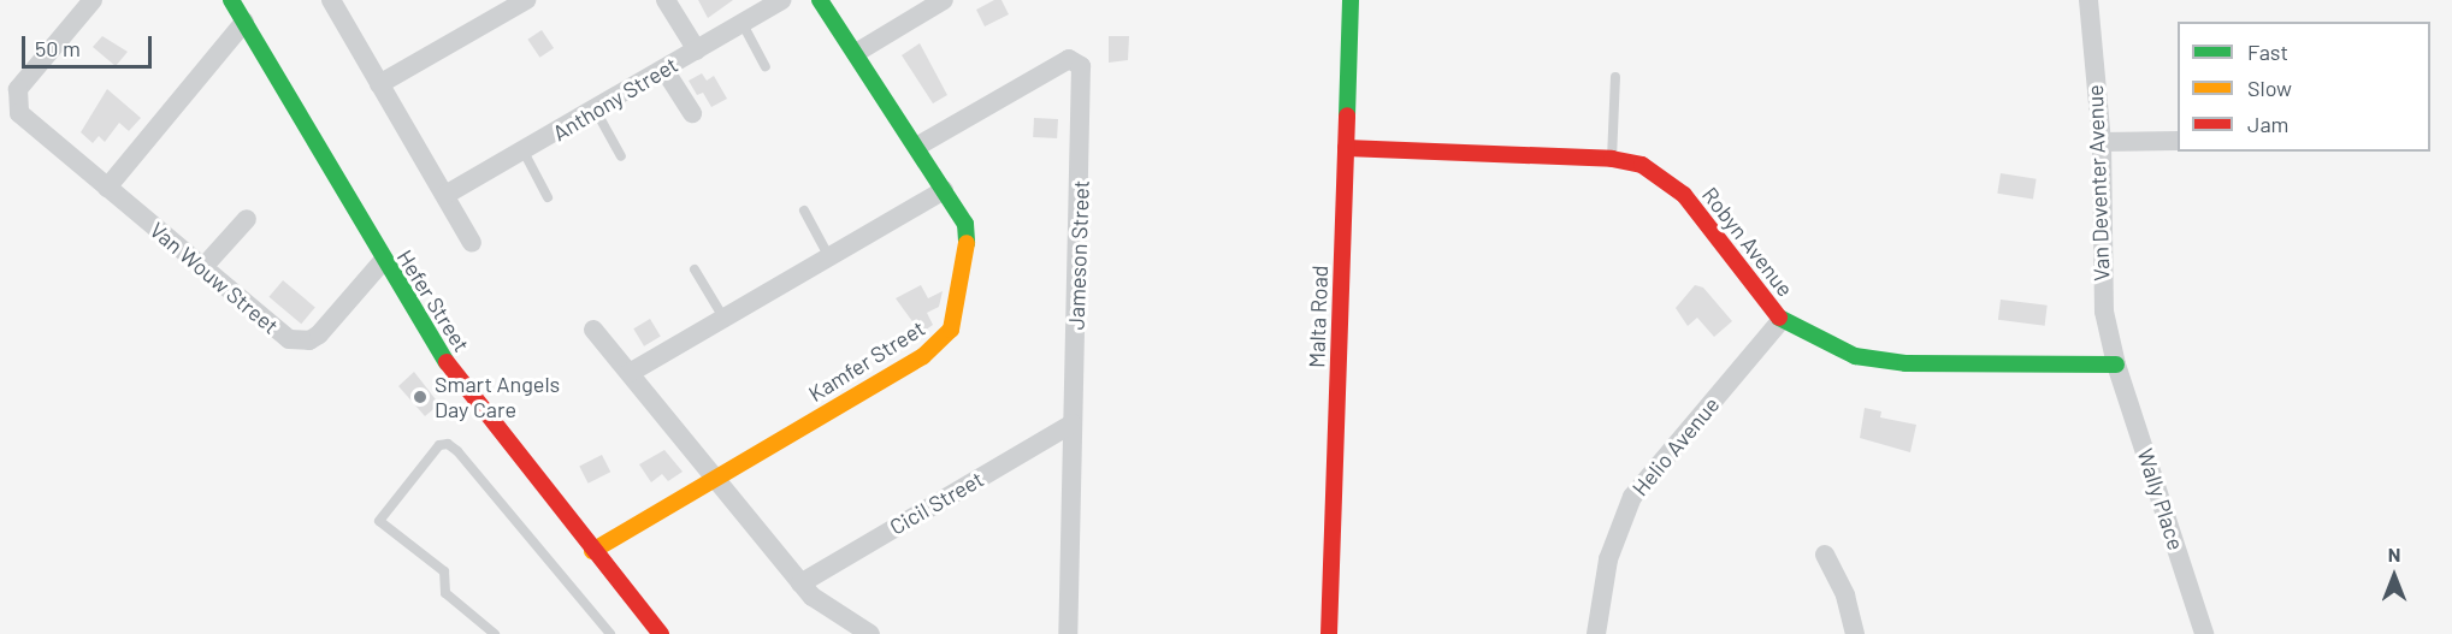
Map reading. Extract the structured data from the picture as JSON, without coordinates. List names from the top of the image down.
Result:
{
  "streets": {
    "street": [
      "Anthony Street",
      "Van Deventer Avenue",
      "Robyn Avenue",
      "Jameson Street",
      "Van Wouw Street",
      "Hefer Street",
      "Malta Road",
      "Kamfer Street",
      "Helio Avenue",
      "Wally Place",
      "Cicil Street"
    ]
  },
  "crossings": [
    ["Van Deventer Avenue", "Robyn Avenue"],
    ["Van Deventer Avenue", "Wally Place"],
    ["Robyn Avenue", "Malta Road"],
    ["Robyn Avenue", "Helio Avenue"],
    ["Robyn Avenue", "Wally Place"],
    ["Jameson Street", "Kamfer Street"],
    ["Jameson Street", "Cicil Street"],
    ["Van Wouw Street", "Hefer Street"],
    ["Hefer Street", "Kamfer Street"]
  ],
  "places": ["Smart Angels Day Care"],
  "legend": ["Fast", "Slow", "Jam"],
  "scale_bar": "50 m",
  "north": "top"
}
